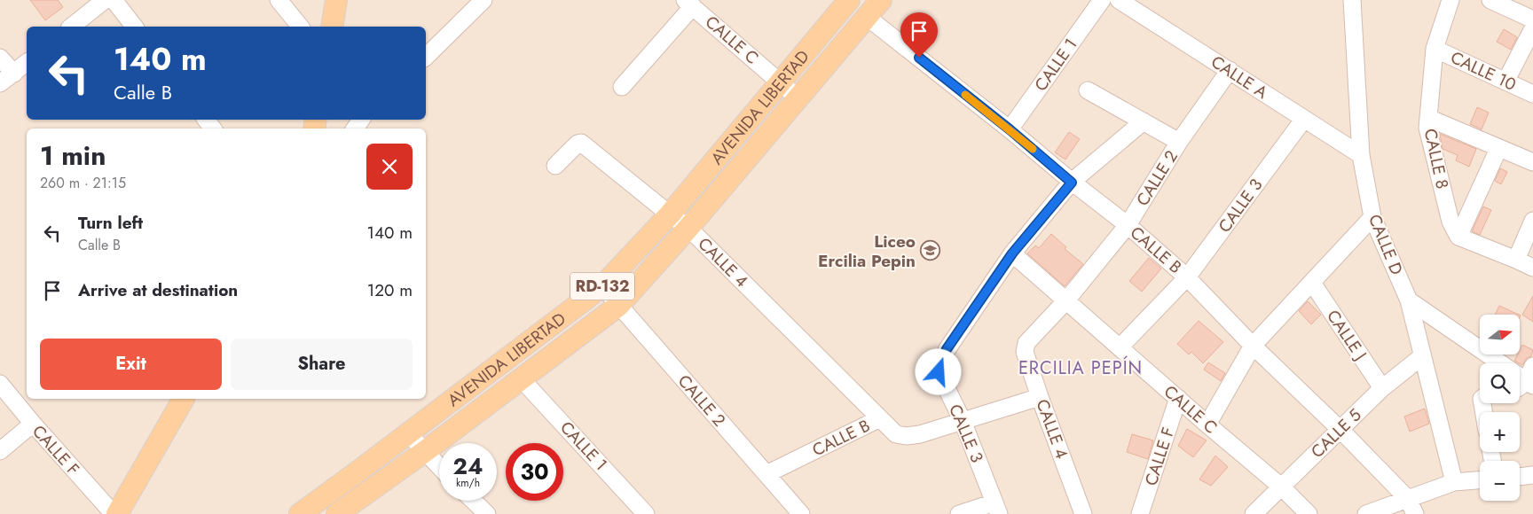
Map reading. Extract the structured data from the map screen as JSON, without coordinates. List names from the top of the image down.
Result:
{
  "streets": {
    "main road": ["AVENIDA LIBERTAD", "RD-132"],
    "street": [
      "CALLE C",
      "CALLE 1",
      "CALLE 10",
      "CALLE A",
      "CALLE 8",
      "CALLE 2",
      "CALLE 3",
      "CALLE D",
      "CALLE B",
      "CALLE 4",
      "CALLE J",
      "CALLE 5",
      "CALLE F"
    ]
  },
  "crossings": [
    ["CALLE C", "AVENIDA LIBERTAD"],
    ["CALLE C", "CALLE 2"],
    ["CALLE C", "CALLE 3"],
    ["CALLE C", "CALLE 5"],
    ["CALLE C", "CALLE F"],
    ["CALLE 1", "AVENIDA LIBERTAD"],
    ["CALLE 1", "CALLE B"],
    ["CALLE 10", "CALLE 8"],
    ["CALLE A", "CALLE 2"],
    ["CALLE A", "CALLE 3"],
    ["CALLE A", "CALLE D"],
    ["AVENIDA LIBERTAD", "CALLE 2"],
    ["AVENIDA LIBERTAD", "CALLE B"],
    ["AVENIDA LIBERTAD", "CALLE 4"],
    ["CALLE 2", "CALLE B"],
    ["CALLE 2", "CALLE 4"],
    ["CALLE 3", "CALLE B"],
    ["CALLE D", "CALLE 5"],
    ["CALLE B", "CALLE 4"],
    ["CALLE B", "CALLE 5"],
    ["CALLE J", "CALLE 5"]
  ],
  "districts": ["ERCILIA PEPÍN"],
  "places": {
    "school or university": ["Liceo Ercilia Pepin"]
  },
  "north": "right",
  "page": {
    "turn": ["140 m", "Calle B"],
    "heading": ["1 min", "260 m · 21:15"],
    "list": [
      {
        "name": "Turn left",
        "note": "Calle B",
        "value": "140 m"
      },
      {
        "name": "Arrive at destination",
        "value": "120 m"
      }
    ],
    "map_buttons": ["+", "−"],
    "buttons": ["Exit", "Share"],
    "speed": "24 km/h",
    "limit": "30"
  }
}
